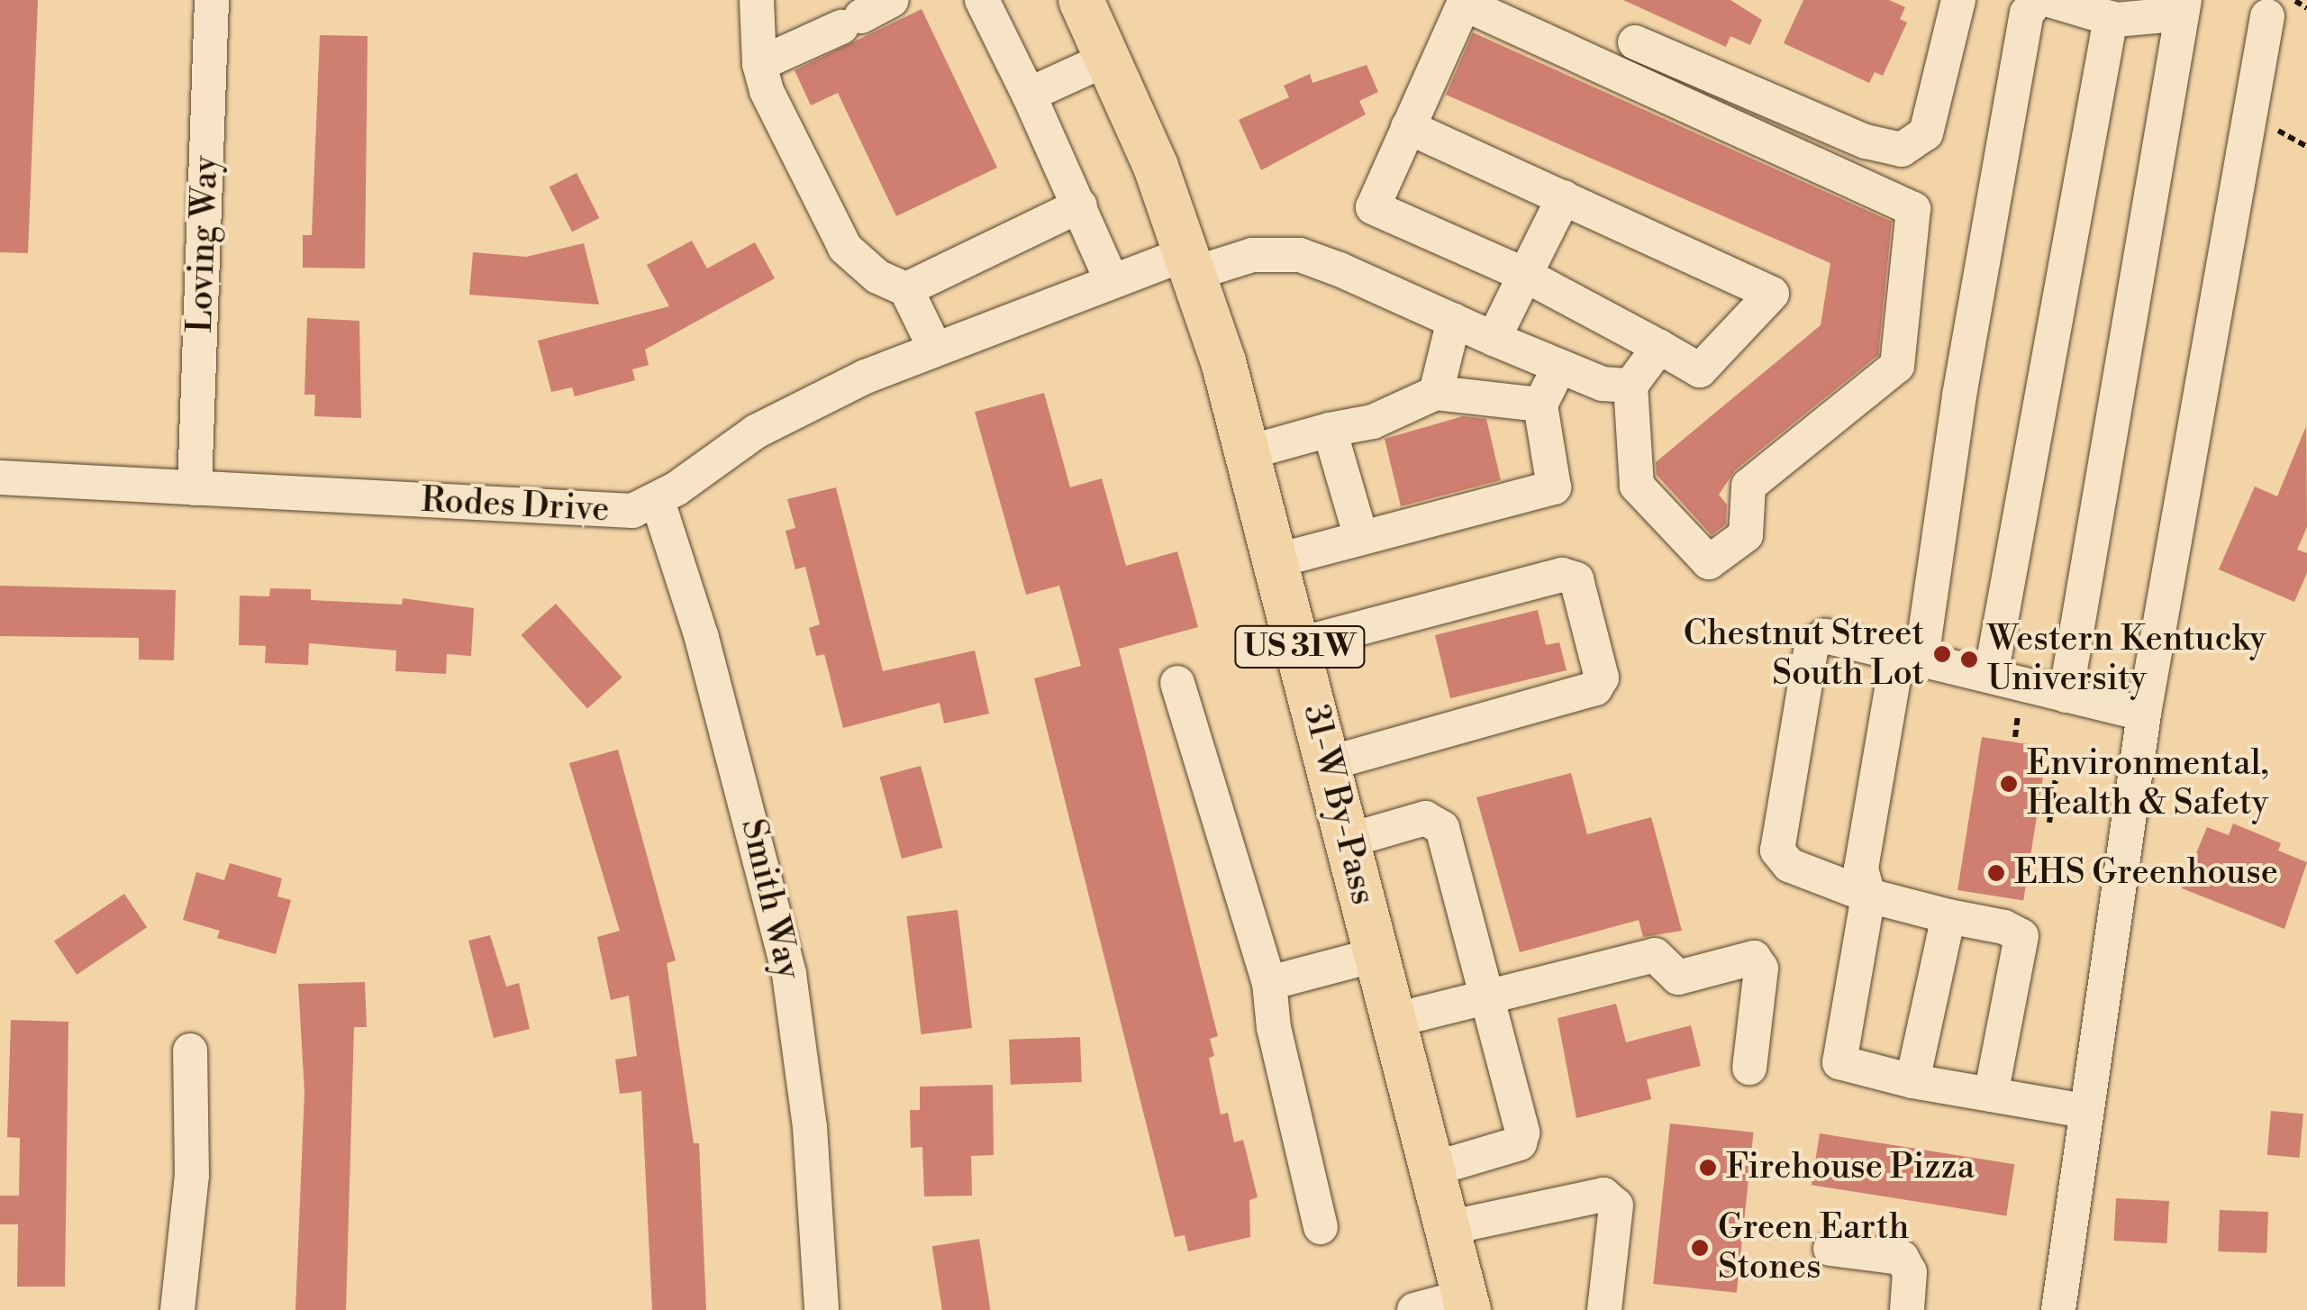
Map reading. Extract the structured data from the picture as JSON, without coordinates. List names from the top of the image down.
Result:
{
  "streets": {
    "main road": ["US 31W", "31-W By-Pass"],
    "street": ["Loving Way", "Rodes Drive", "Smith Way"]
  },
  "crossings": [
    ["Loving Way", "Rodes Drive"],
    ["Rodes Drive", "31-W By-Pass"],
    ["Rodes Drive", "Smith Way"]
  ],
  "places": [
    "Chestnut Street South Lot",
    "Western Kentucky University",
    "Environmental, Health & Safety",
    "EHS Greenhouse",
    "Firehouse Pizza",
    "Green Earth Stones"
  ]
}
